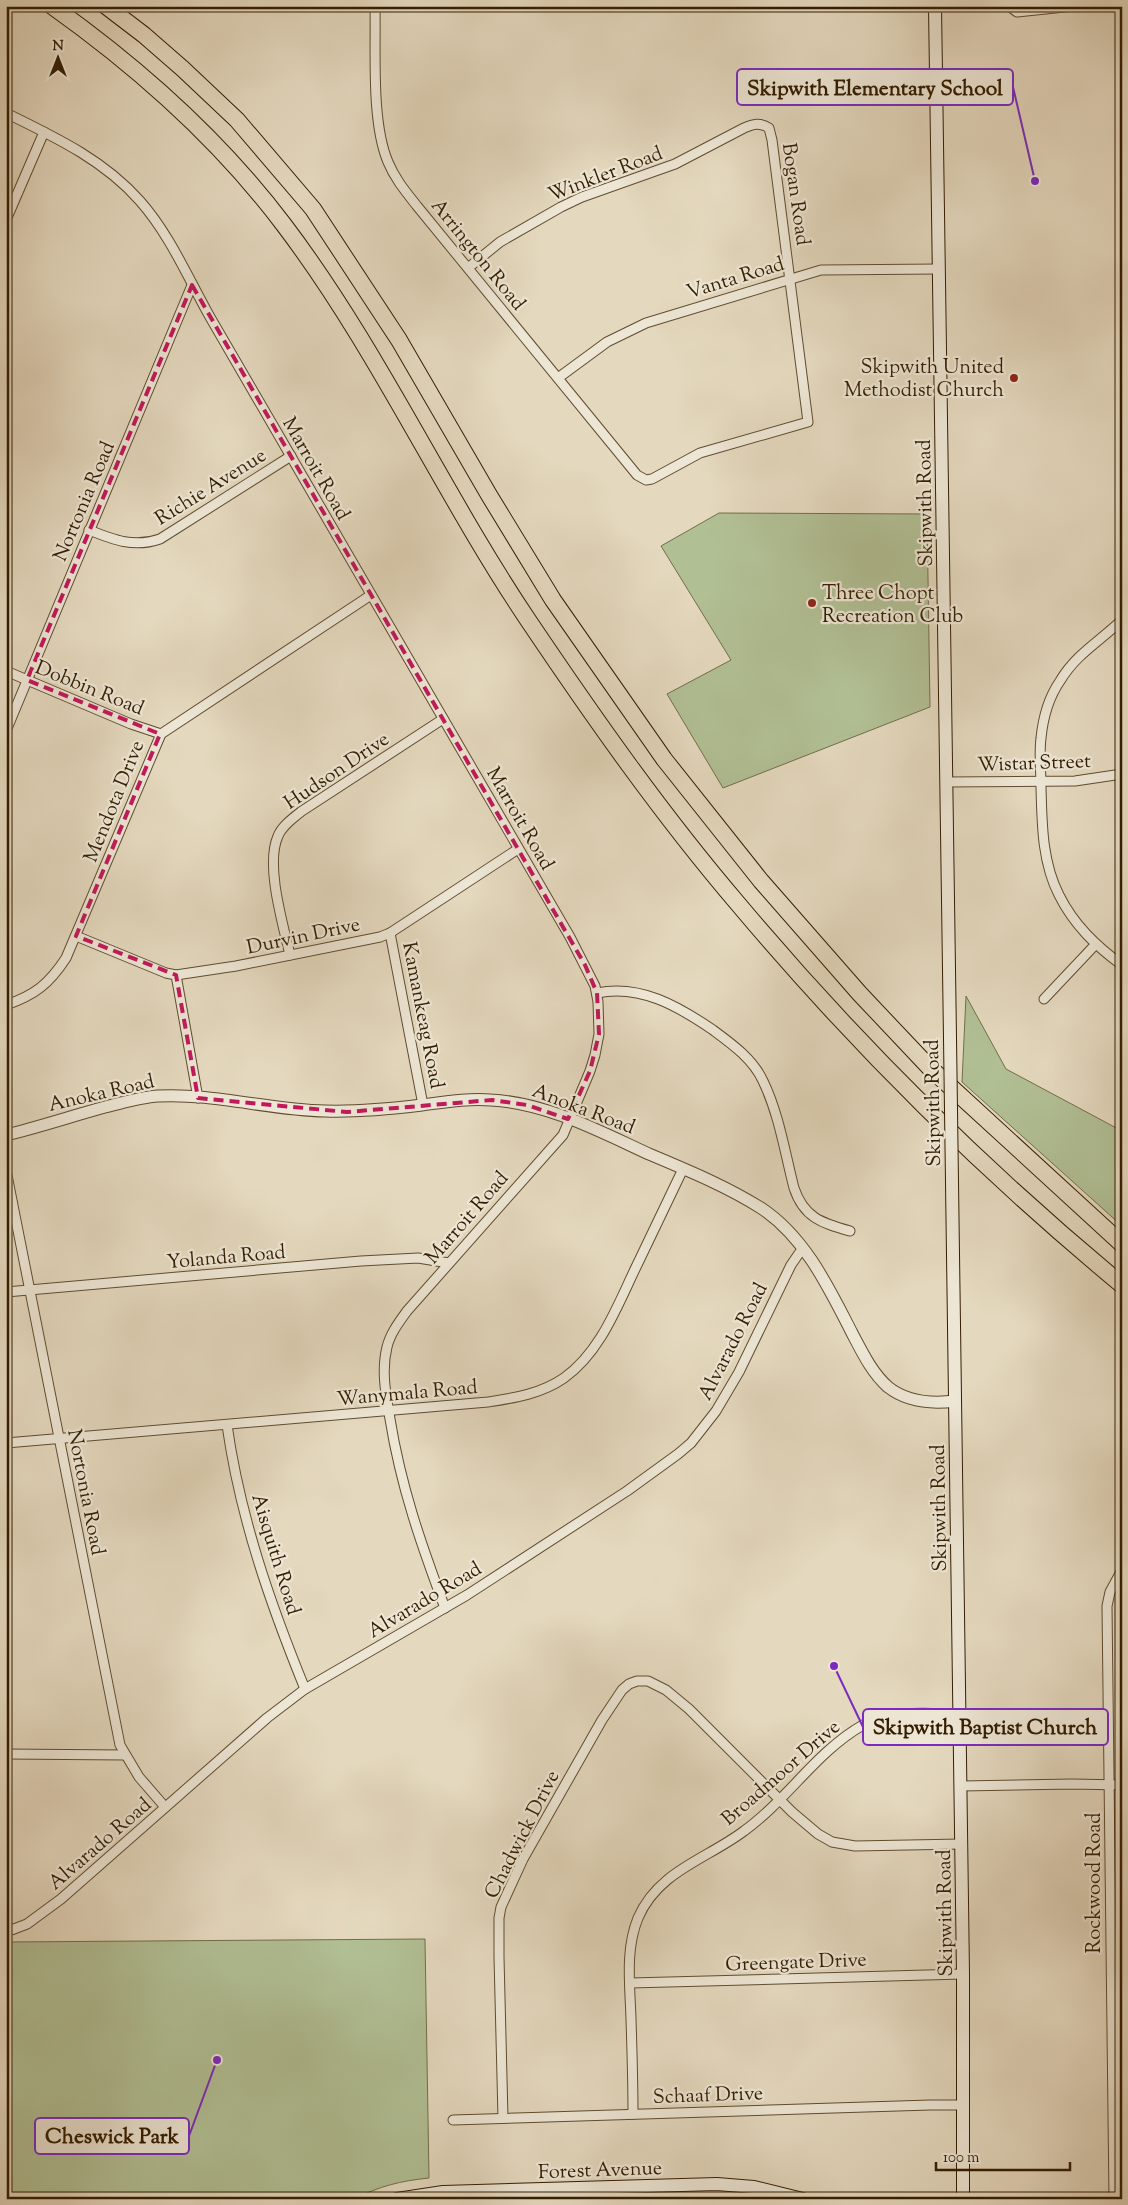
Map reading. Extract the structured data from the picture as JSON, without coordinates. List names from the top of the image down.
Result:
{
  "streets": {
    "main road": ["Skipwith Road", "Forest Avenue"],
    "street": [
      "Winkler Road",
      "Bogan Road",
      "Arrington Road",
      "Vanta Road",
      "Marroit Road",
      "Richie Avenue",
      "Nortonia Road",
      "Dobbin Road",
      "Wistar Street",
      "Hudson Drive",
      "Mendota Drive",
      "Durvin Drive",
      "Kamankeag Road",
      "Anoka Road",
      "Yolanda Road",
      "Alvarado Road",
      "Wanymala Road",
      "Aisquith Road",
      "Broadmoor Drive",
      "Chadwick Drive",
      "Rockwood Road",
      "Greengate Drive",
      "Schaaf Drive"
    ]
  },
  "crossings": [
    ["Winkler Road", "Bogan Road"],
    ["Winkler Road", "Arrington Road"],
    ["Bogan Road", "Arrington Road"],
    ["Bogan Road", "Vanta Road"],
    ["Arrington Road", "Vanta Road"],
    ["Vanta Road", "Skipwith Road"],
    ["Marroit Road", "Richie Avenue"],
    ["Marroit Road", "Nortonia Road"],
    ["Marroit Road", "Hudson Drive"],
    ["Marroit Road", "Mendota Drive"],
    ["Marroit Road", "Durvin Drive"],
    ["Marroit Road", "Anoka Road"],
    ["Marroit Road", "Yolanda Road"],
    ["Marroit Road", "Alvarado Road"],
    ["Marroit Road", "Wanymala Road"],
    ["Richie Avenue", "Nortonia Road"],
    ["Nortonia Road", "Dobbin Road"],
    ["Nortonia Road", "Yolanda Road"],
    ["Nortonia Road", "Alvarado Road"],
    ["Nortonia Road", "Wanymala Road"],
    ["Skipwith Road", "Wistar Street"],
    ["Skipwith Road", "Anoka Road"],
    ["Skipwith Road", "Broadmoor Drive"],
    ["Skipwith Road", "Greengate Drive"],
    ["Skipwith Road", "Schaaf Drive"],
    ["Dobbin Road", "Mendota Drive"],
    ["Hudson Drive", "Durvin Drive"],
    ["Mendota Drive", "Durvin Drive"],
    ["Durvin Drive", "Kamankeag Road"],
    ["Kamankeag Road", "Anoka Road"],
    ["Anoka Road", "Alvarado Road"],
    ["Anoka Road", "Wanymala Road"],
    ["Alvarado Road", "Aisquith Road"],
    ["Wanymala Road", "Aisquith Road"],
    ["Broadmoor Drive", "Chadwick Drive"],
    ["Broadmoor Drive", "Greengate Drive"],
    ["Broadmoor Drive", "Schaaf Drive"],
    ["Chadwick Drive", "Schaaf Drive"]
  ],
  "places": [
    "Skipwith Elementary School",
    "Skipwith United Methodist Church",
    "Three Chopt Recreation Club",
    "Skipwith Baptist Church",
    "Cheswick Park"
  ],
  "scale_bar": "100 m",
  "north": "top"
}
